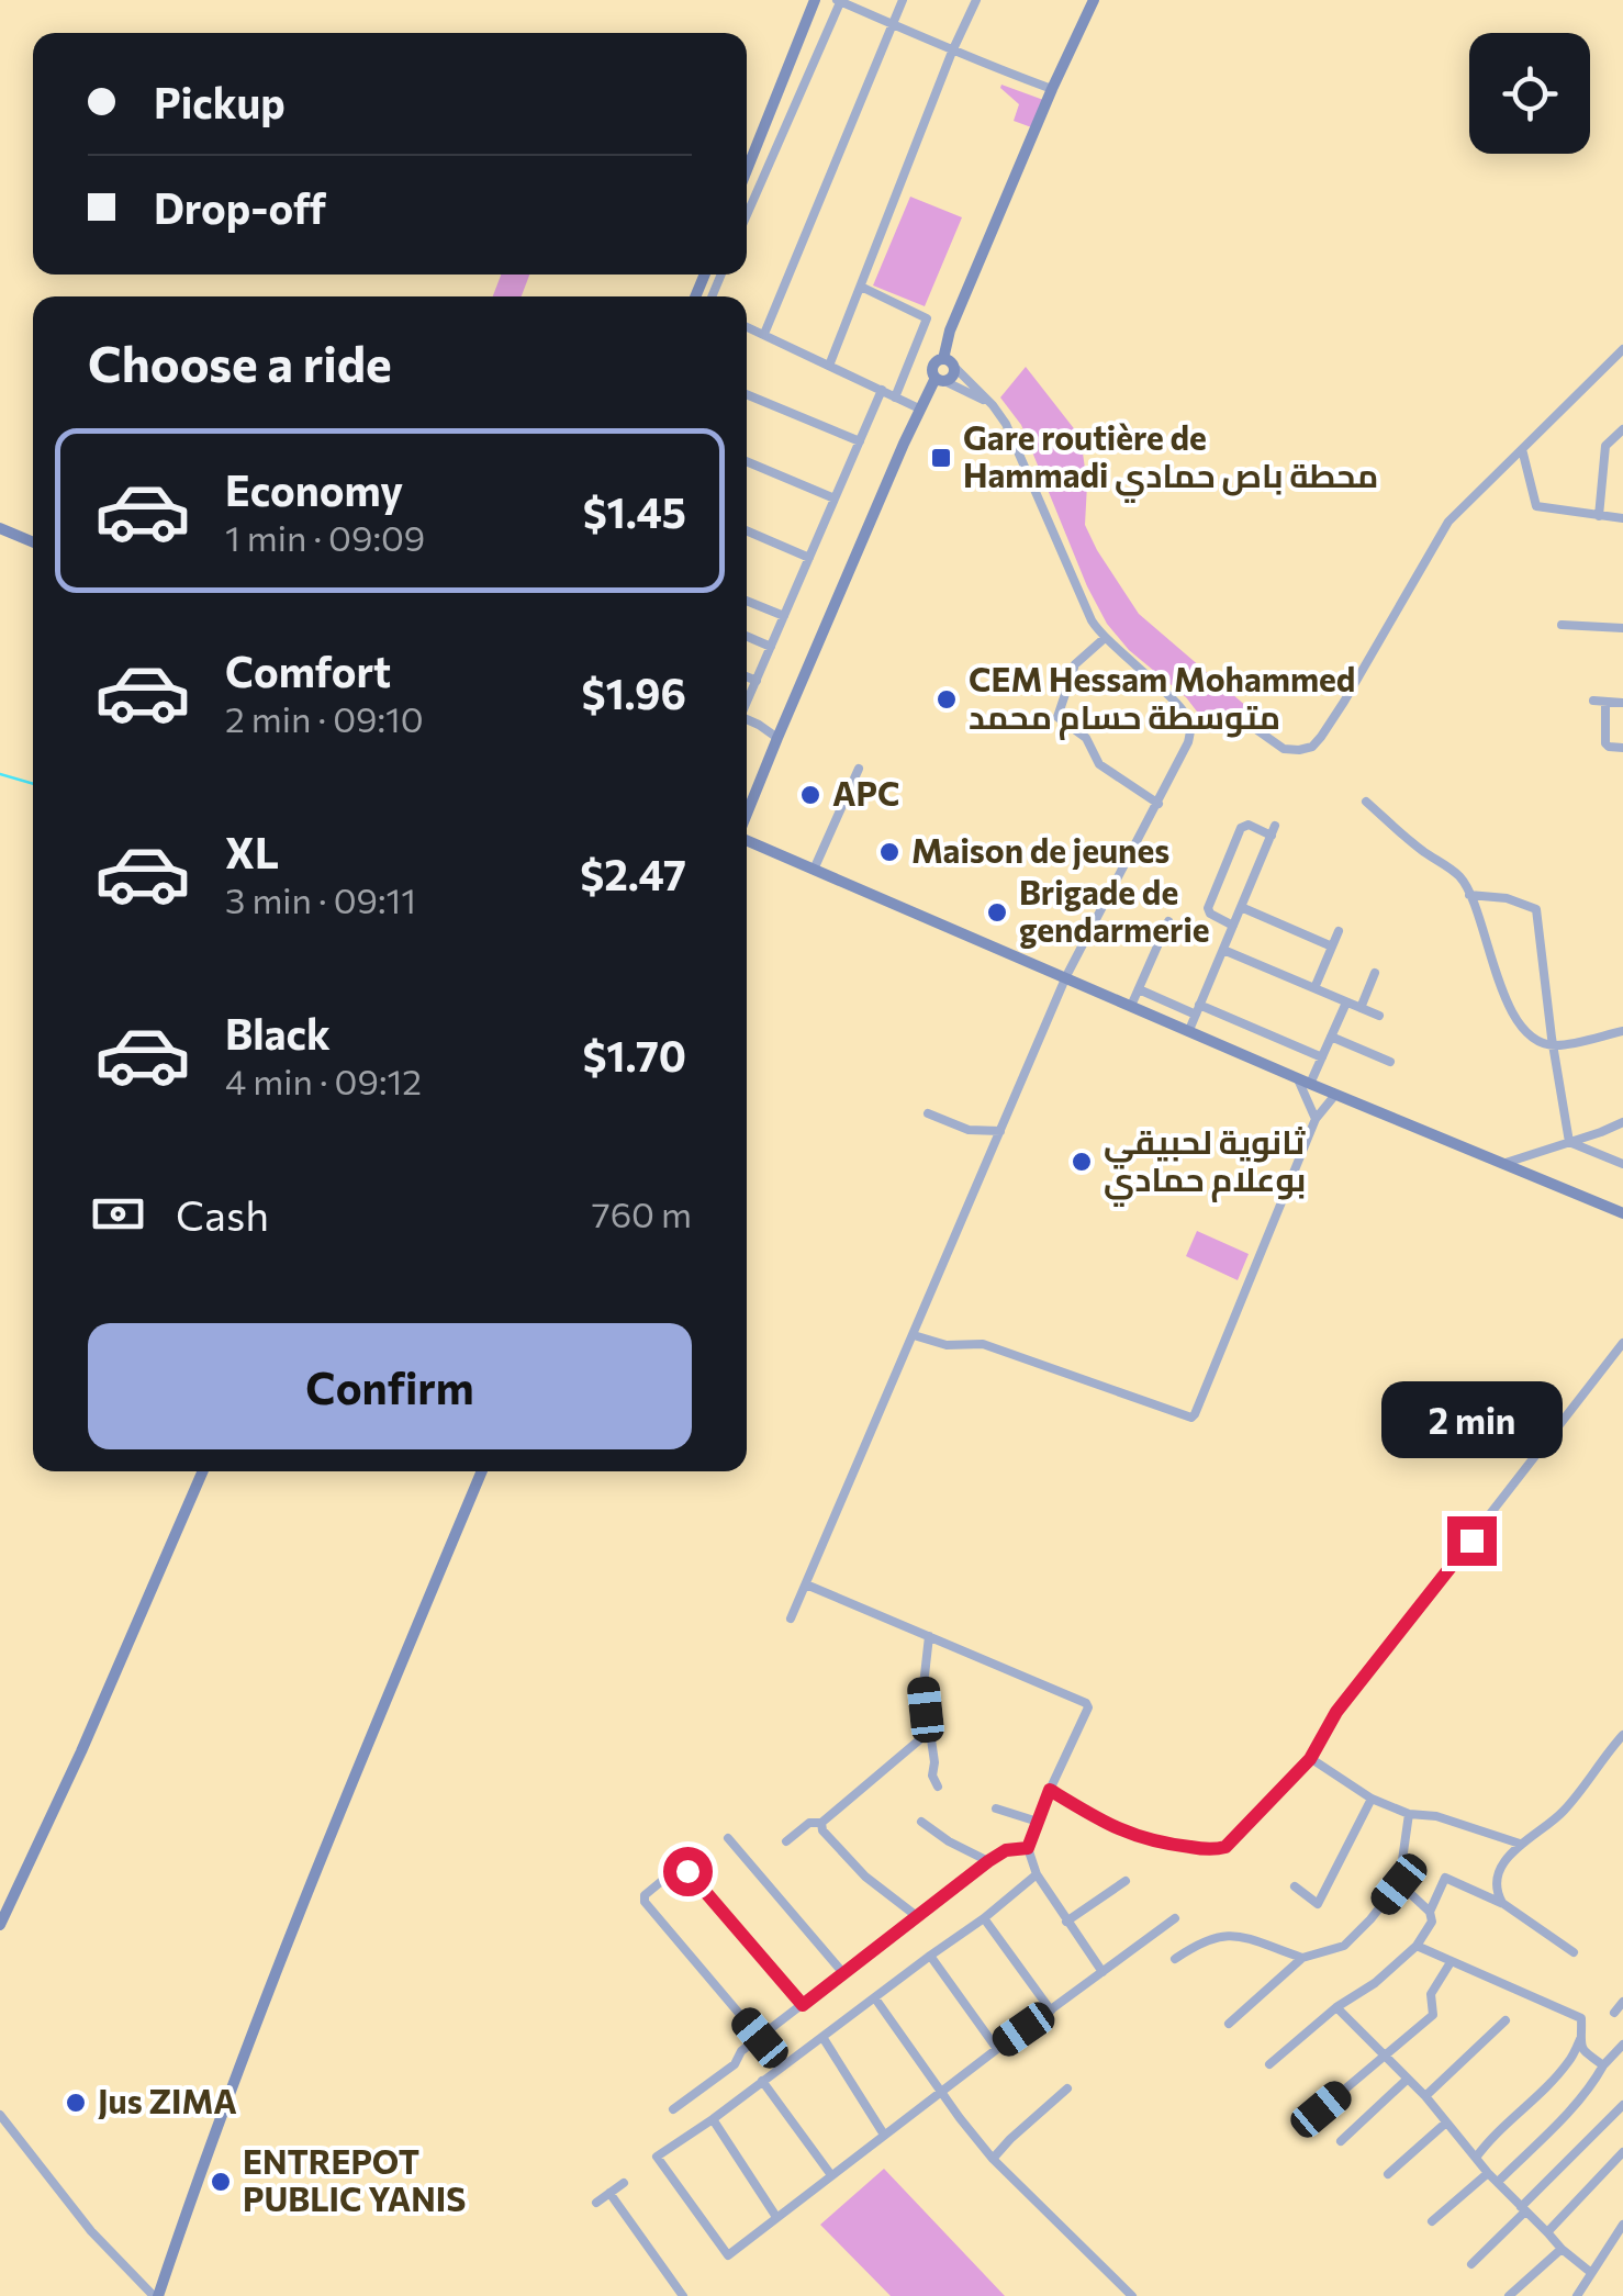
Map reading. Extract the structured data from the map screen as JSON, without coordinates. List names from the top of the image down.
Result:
{
  "places": {
    "transit": ["Gare routière de Hammadi محطة باص حمادي"],
    "other": [
      "CEM Hessam Mohammed متوسطة حسام محمد",
      "APC",
      "Maison de jeunes",
      "Brigade de gendarmerie",
      "ثانوية لحبيقي بوعلام حمادي",
      "Jus ZIMA",
      "ENTREPOT PUBLIC YANIS"
    ]
  },
  "page": {
    "banner": ["Pickup", "Drop-off"],
    "heading": "Choose a ride",
    "list": [
      {
        "name": "Economy",
        "note": "1 min · 09:09",
        "value": "$1.45"
      },
      {
        "name": "Comfort",
        "note": "2 min · 09:10",
        "value": "$1.96"
      },
      {
        "name": "XL",
        "note": "3 min · 09:11",
        "value": "$2.47"
      },
      {
        "name": "Black",
        "note": "4 min · 09:12",
        "value": "$1.70"
      }
    ],
    "pay": ["Cash", "760 m"],
    "buttons": "Confirm",
    "bubble": "2 min"
  }
}
